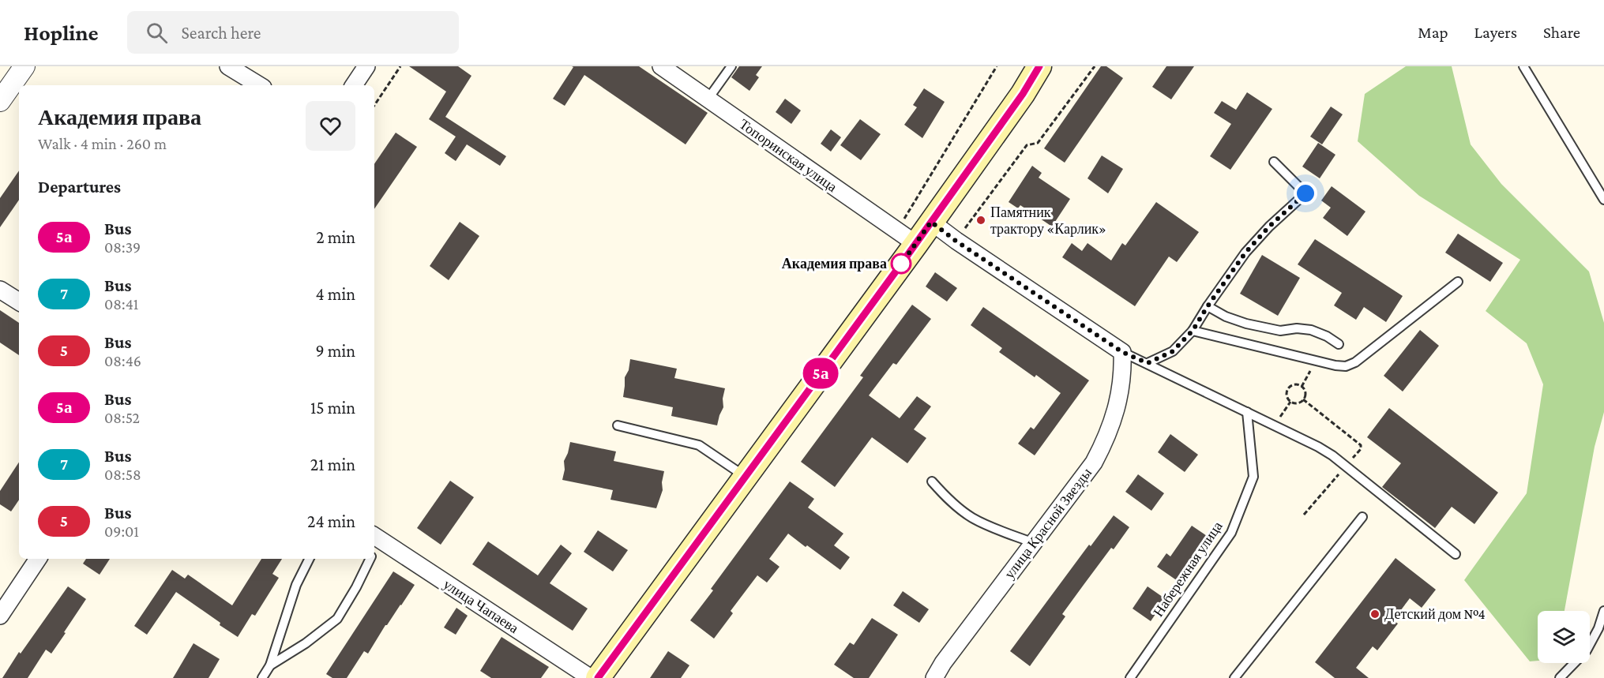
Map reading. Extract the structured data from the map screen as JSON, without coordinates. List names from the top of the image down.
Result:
{
  "streets": {
    "street": ["Топоринская улица", "улица Красной Звезды", "улица Чапаева"],
    "lane": ["Набережная улица"]
  },
  "places": ["Памятник трактору «Карлик»", "Академия права", "Детский дом №4"],
  "lines": ["bus line 5а"],
  "page": {
    "header": "Hopline",
    "search": "Search here",
    "nav": ["Map", "Layers", "Share"],
    "on_map": "5а",
    "heading": [
      ["Академия права", "Walk · 4 min · 260 m"],
      "Departures"
    ],
    "list": [
      {
        "mark": "5а",
        "name": "Bus",
        "note": "08:39",
        "value": "2 min"
      },
      {
        "mark": "7",
        "name": "Bus",
        "note": "08:41",
        "value": "4 min"
      },
      {
        "mark": "5",
        "name": "Bus",
        "note": "08:46",
        "value": "9 min"
      },
      {
        "mark": "5а",
        "name": "Bus",
        "note": "08:52",
        "value": "15 min"
      },
      {
        "mark": "7",
        "name": "Bus",
        "note": "08:58",
        "value": "21 min"
      },
      {
        "mark": "5",
        "name": "Bus",
        "note": "09:01",
        "value": "24 min"
      }
    ]
  }
}
